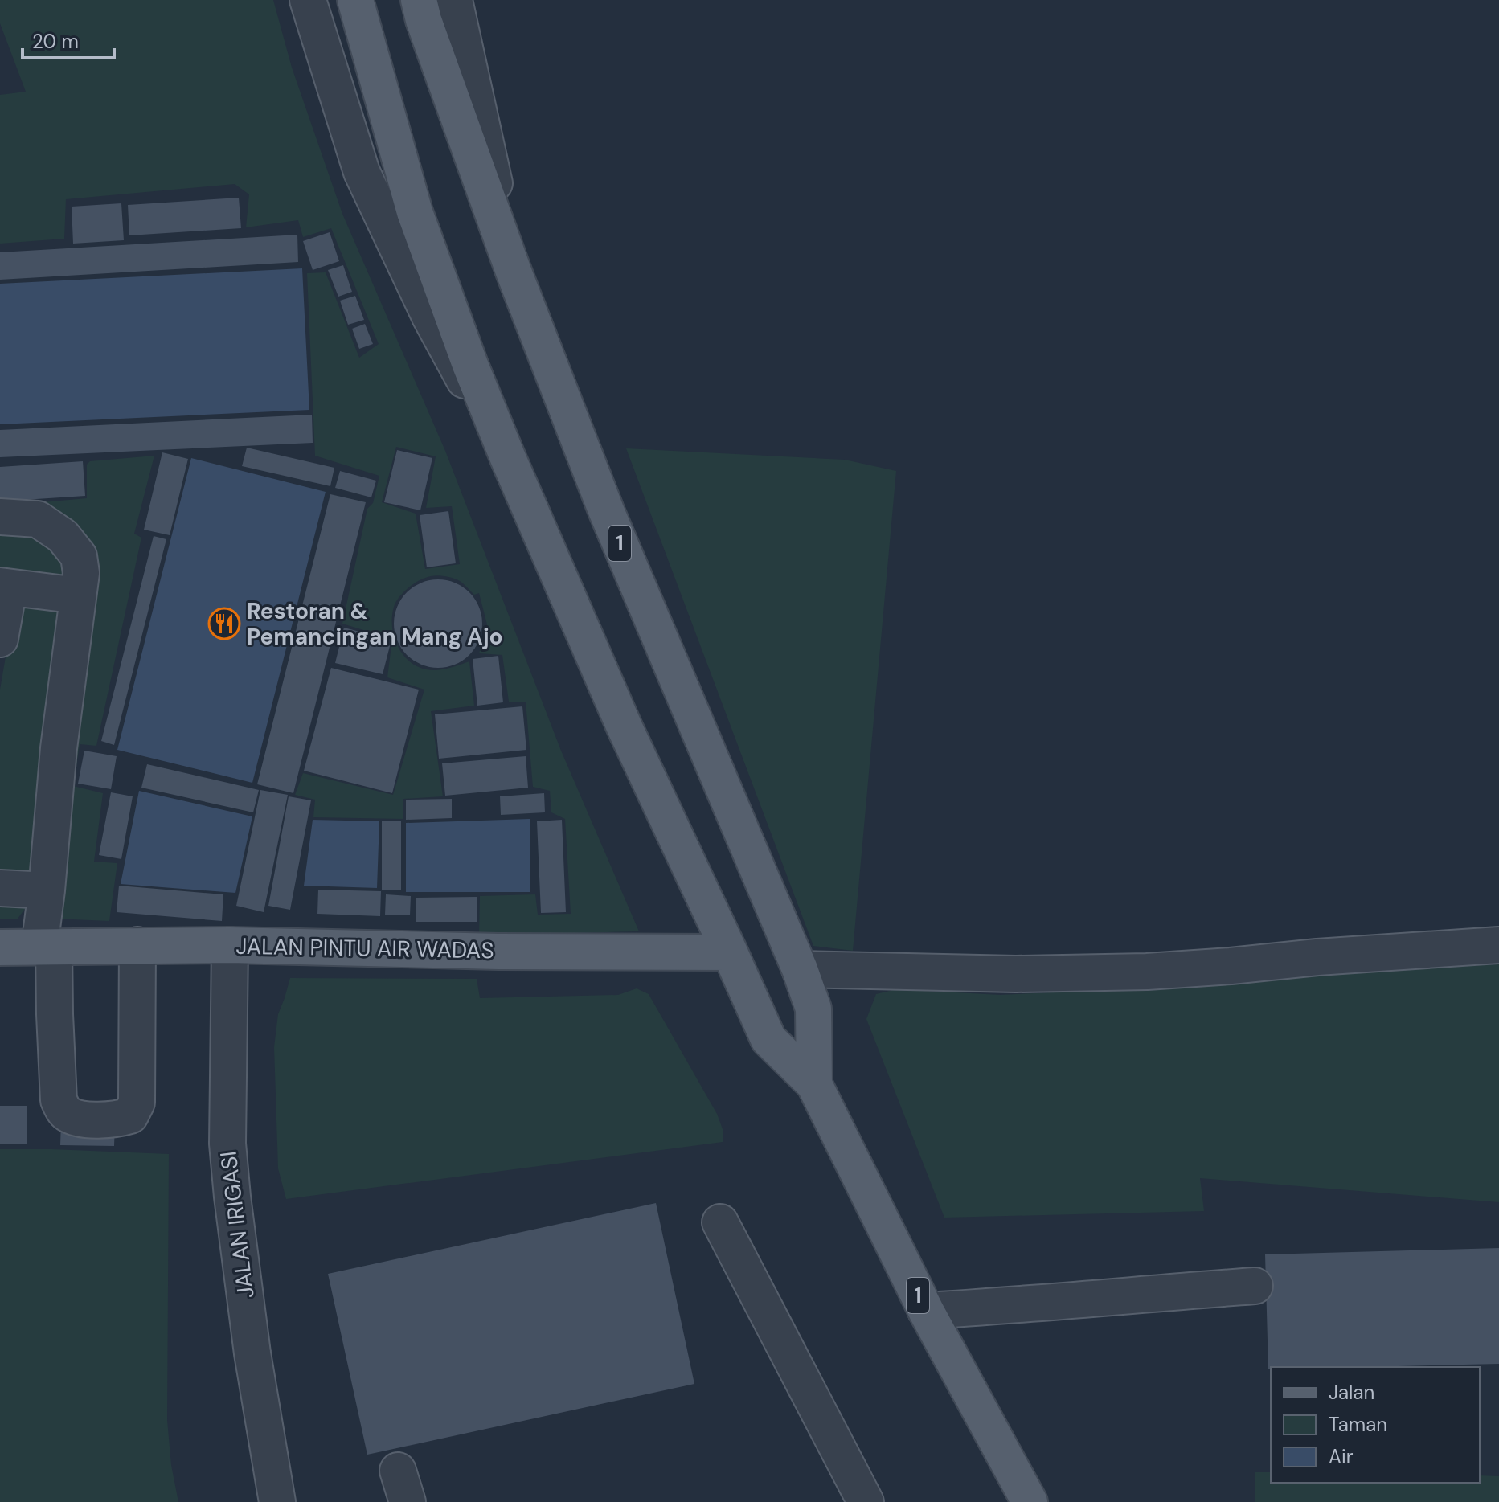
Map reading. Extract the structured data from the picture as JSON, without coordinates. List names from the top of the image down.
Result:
{
  "streets": {
    "main road": ["1", "JALAN PINTU AIR WADAS"],
    "street": ["JALAN IRIGASI"]
  },
  "crossings": [
    ["1", "JALAN PINTU AIR WADAS"],
    ["JALAN PINTU AIR WADAS", "JALAN IRIGASI"]
  ],
  "places": {
    "restaurant": ["Restoran & Pemancingan Mang Ajo"]
  },
  "legend": ["Jalan", "Taman", "Air"],
  "scale_bar": "20 m"
}
